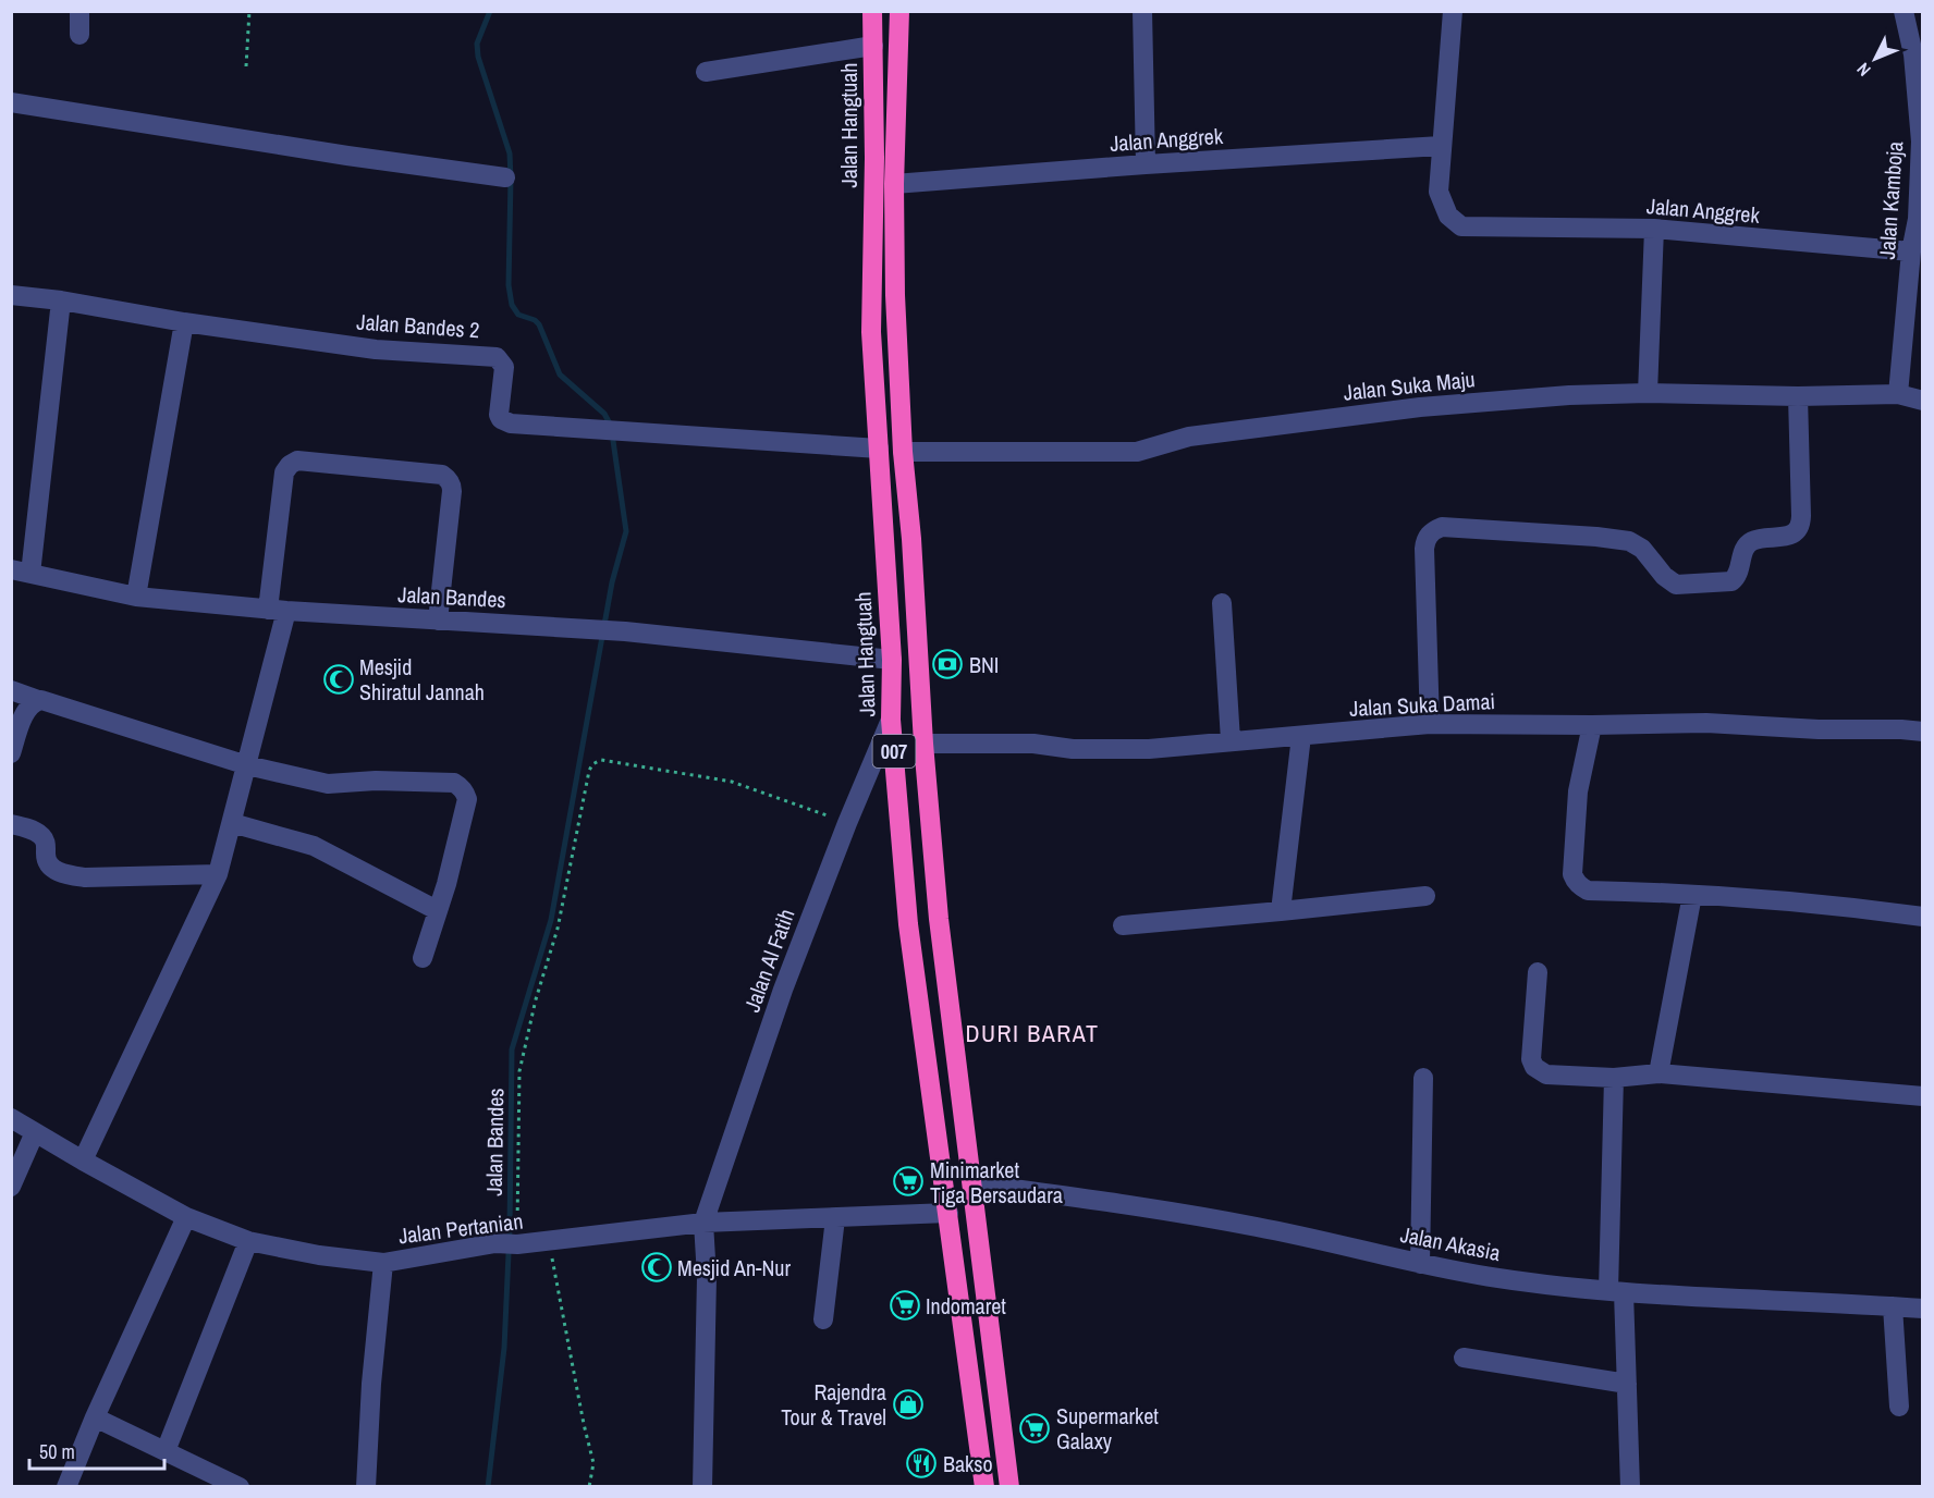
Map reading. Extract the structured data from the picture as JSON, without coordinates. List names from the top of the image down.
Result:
{
  "streets": {
    "highway": ["Jalan Hangtuah", "007"],
    "street": [
      "Jalan Anggrek",
      "Jalan Kamboja",
      "Jalan Bandes 2",
      "Jalan Suka Maju",
      "Jalan Bandes",
      "Jalan Suka Damai",
      "Jalan Al Fatih",
      "Jalan Pertanian",
      "Jalan Akasia"
    ]
  },
  "crossings": [
    ["Jalan Hangtuah", "Jalan Bandes 2"],
    ["Jalan Hangtuah", "Jalan Bandes"],
    ["Jalan Hangtuah", "Jalan Al Fatih"],
    ["Jalan Hangtuah", "Jalan Pertanian"],
    ["Jalan Anggrek", "Jalan Kamboja"],
    ["Jalan Anggrek", "007"],
    ["Jalan Kamboja", "Jalan Suka Maju"],
    ["Jalan Suka Maju", "007"],
    ["Jalan Bandes", "Jalan Al Fatih"],
    ["Jalan Bandes", "Jalan Pertanian"],
    ["Jalan Suka Damai", "007"],
    ["007", "Jalan Akasia"],
    ["Jalan Al Fatih", "Jalan Pertanian"]
  ],
  "districts": ["DURI BARAT"],
  "places": {
    "bank": ["BNI"],
    "mosque": ["Mesjid Shiratul Jannah", "Mesjid An-Nur"],
    "supermarket": ["Minimarket Tiga Bersaudara", "Indomaret", "Supermarket Galaxy"],
    "shop": ["Rajendra Tour & Travel"],
    "restaurant": ["Bakso"]
  },
  "scale_bar": "50 m",
  "north": "bottom left"
}
